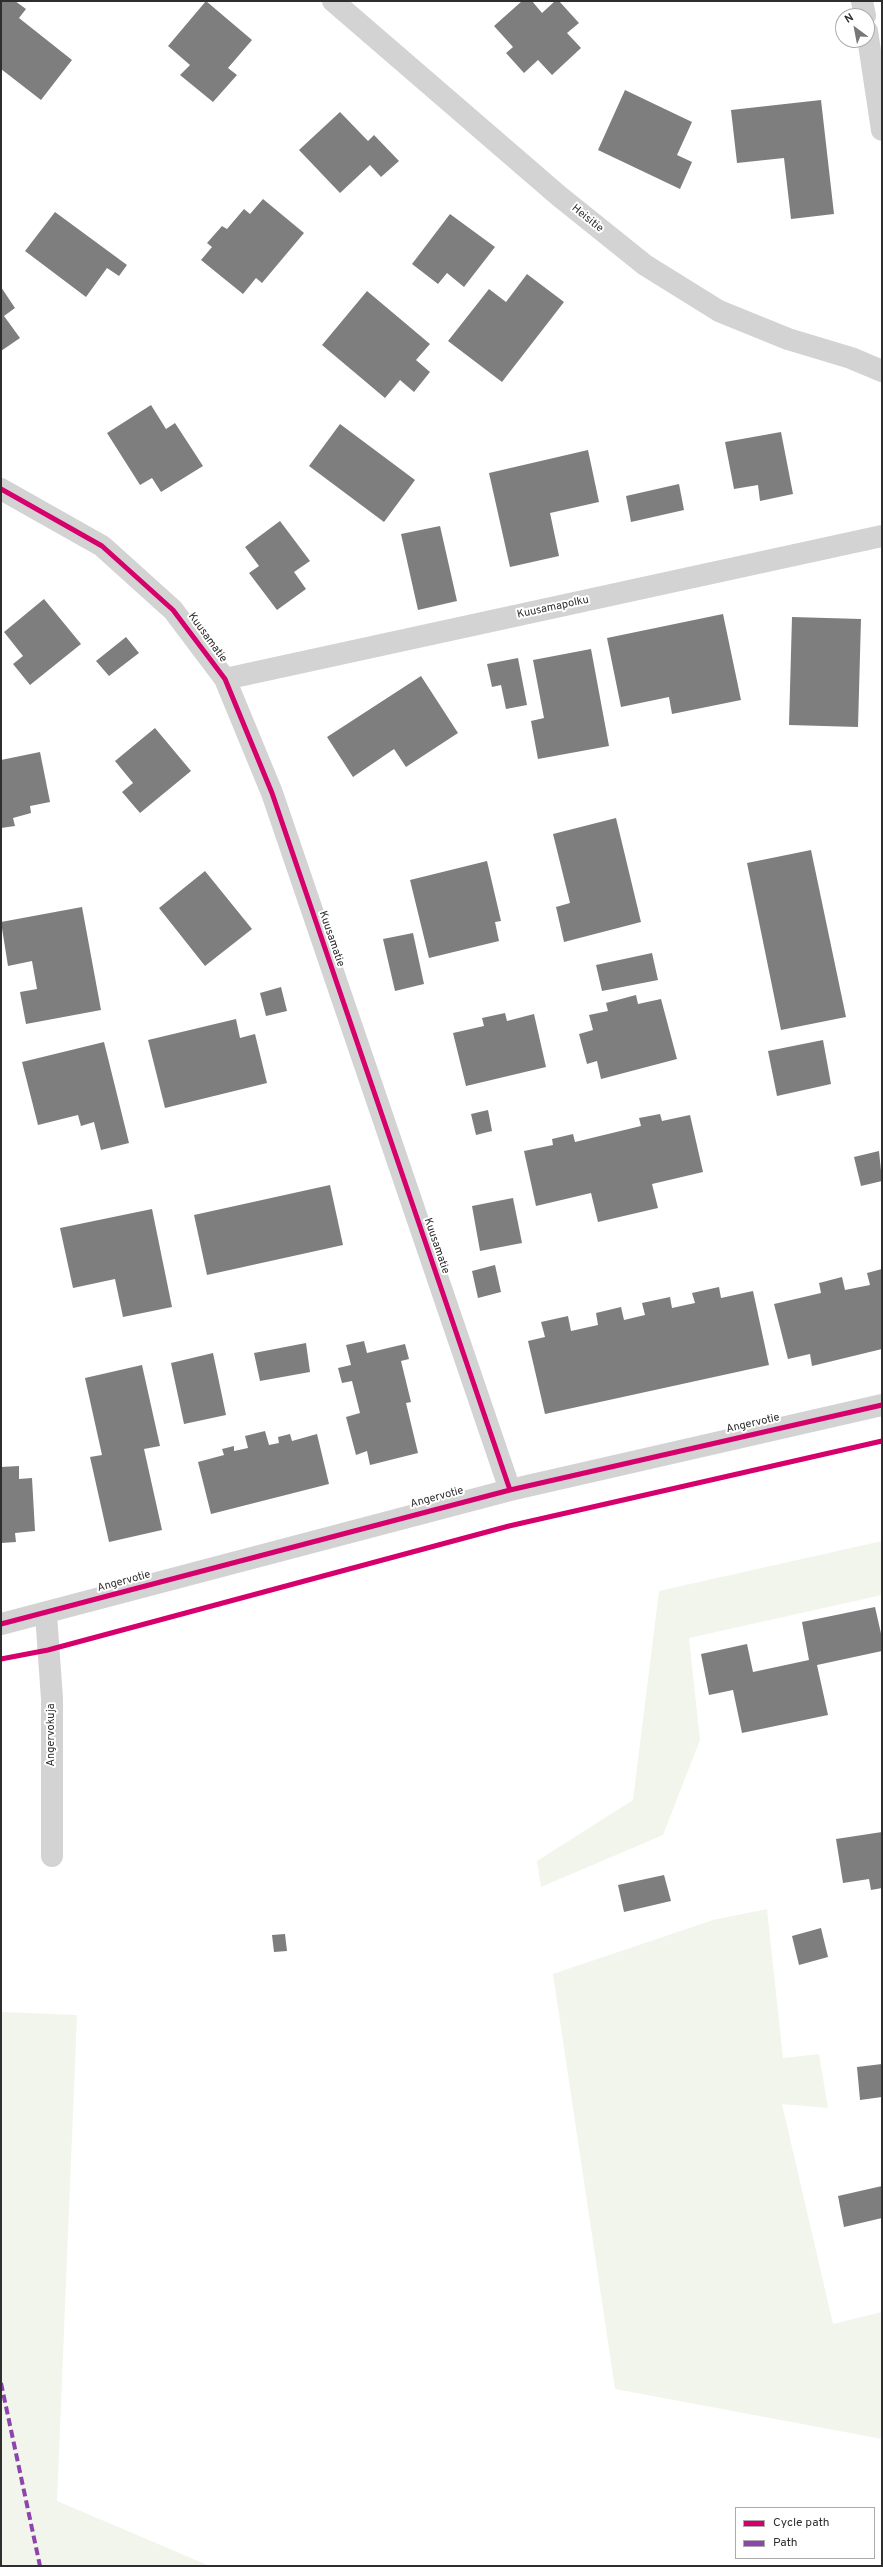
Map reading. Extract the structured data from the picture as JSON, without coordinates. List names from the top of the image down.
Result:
{
  "streets": {
    "street": [
      "Heisitie",
      "Kuusamapolku",
      "Kuusamatie",
      "Angervotie",
      "Angervokuja"
    ]
  },
  "crossings": [
    ["Kuusamapolku", "Kuusamatie"],
    ["Kuusamatie", "Angervotie"],
    ["Angervotie", "Angervokuja"]
  ],
  "legend": ["Cycle path", "Path"],
  "north": "top left"
}
